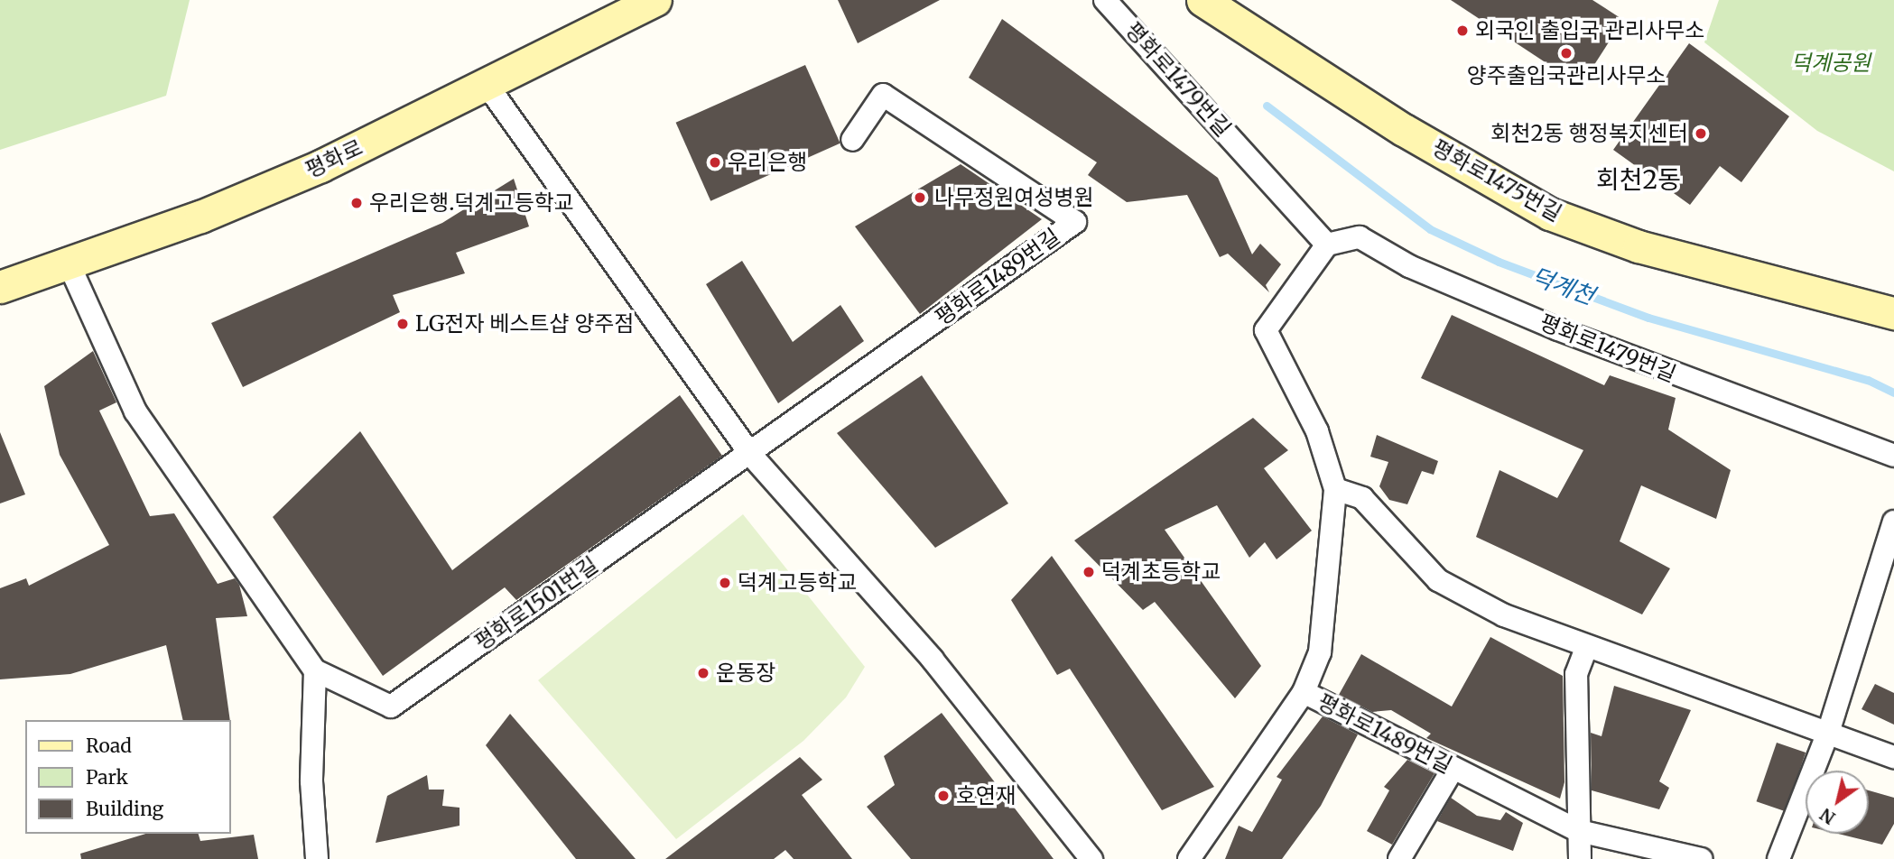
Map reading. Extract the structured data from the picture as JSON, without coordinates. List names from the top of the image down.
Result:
{
  "streets": {
    "street": [
      "평화로1479번길",
      "평화로",
      "평화로1475번길",
      "평화로1489번길",
      "평화로1501번길"
    ]
  },
  "crossings": [
    ["평화로", "평화로1501번길"],
    ["평화로1489번길", "평화로1501번길"]
  ],
  "districts": ["회천2동"],
  "water": ["덕계천"],
  "parks": ["덕계공원"],
  "places": [
    "외국인 출입국 관리사무소",
    "양주출입국관리사무소",
    "회천2동 행정복지센터",
    "우리은행",
    "나무정원여성병원",
    "우리은행.덕계고등학교",
    "LG전자 베스트샵 양주점",
    "덕계초등학교",
    "덕계고등학교",
    "운동장",
    "호연재"
  ],
  "legend": ["Road", "Park", "Building"],
  "north": "bottom left"
}
